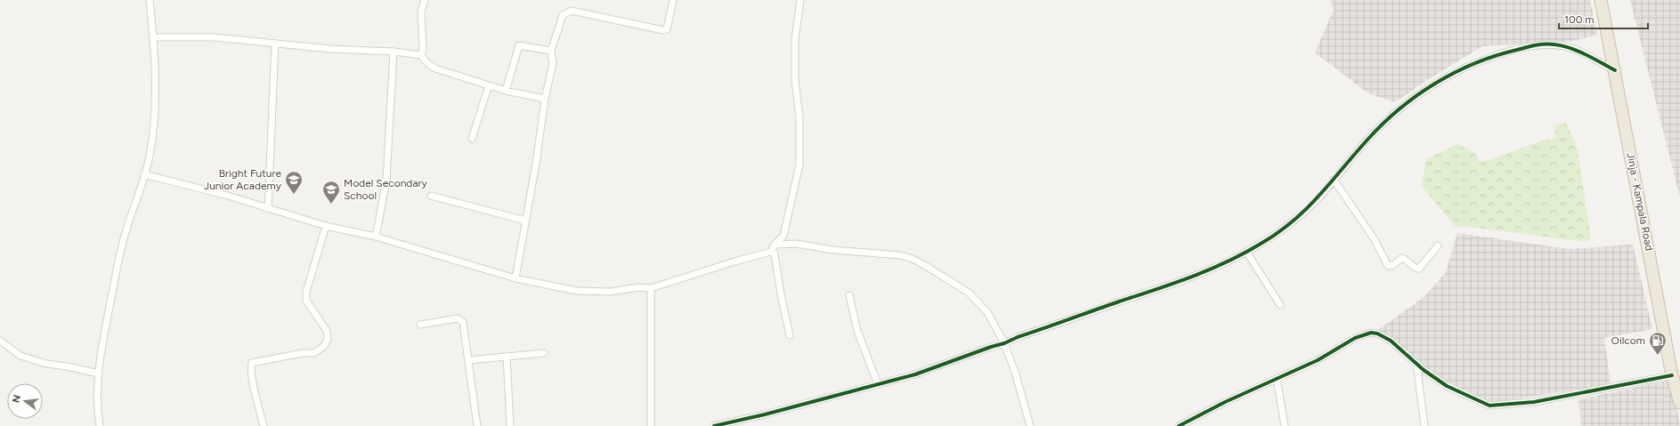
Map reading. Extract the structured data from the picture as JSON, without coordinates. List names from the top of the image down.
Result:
{
  "streets": {
    "highway": ["Jinja - Kampala Road"]
  },
  "places": {
    "school or university": ["Bright Future Junior Academy", "Model Secondary School"],
    "fuel station": ["Oilcom"]
  },
  "scale_bar": "100 m",
  "north": "left"
}
